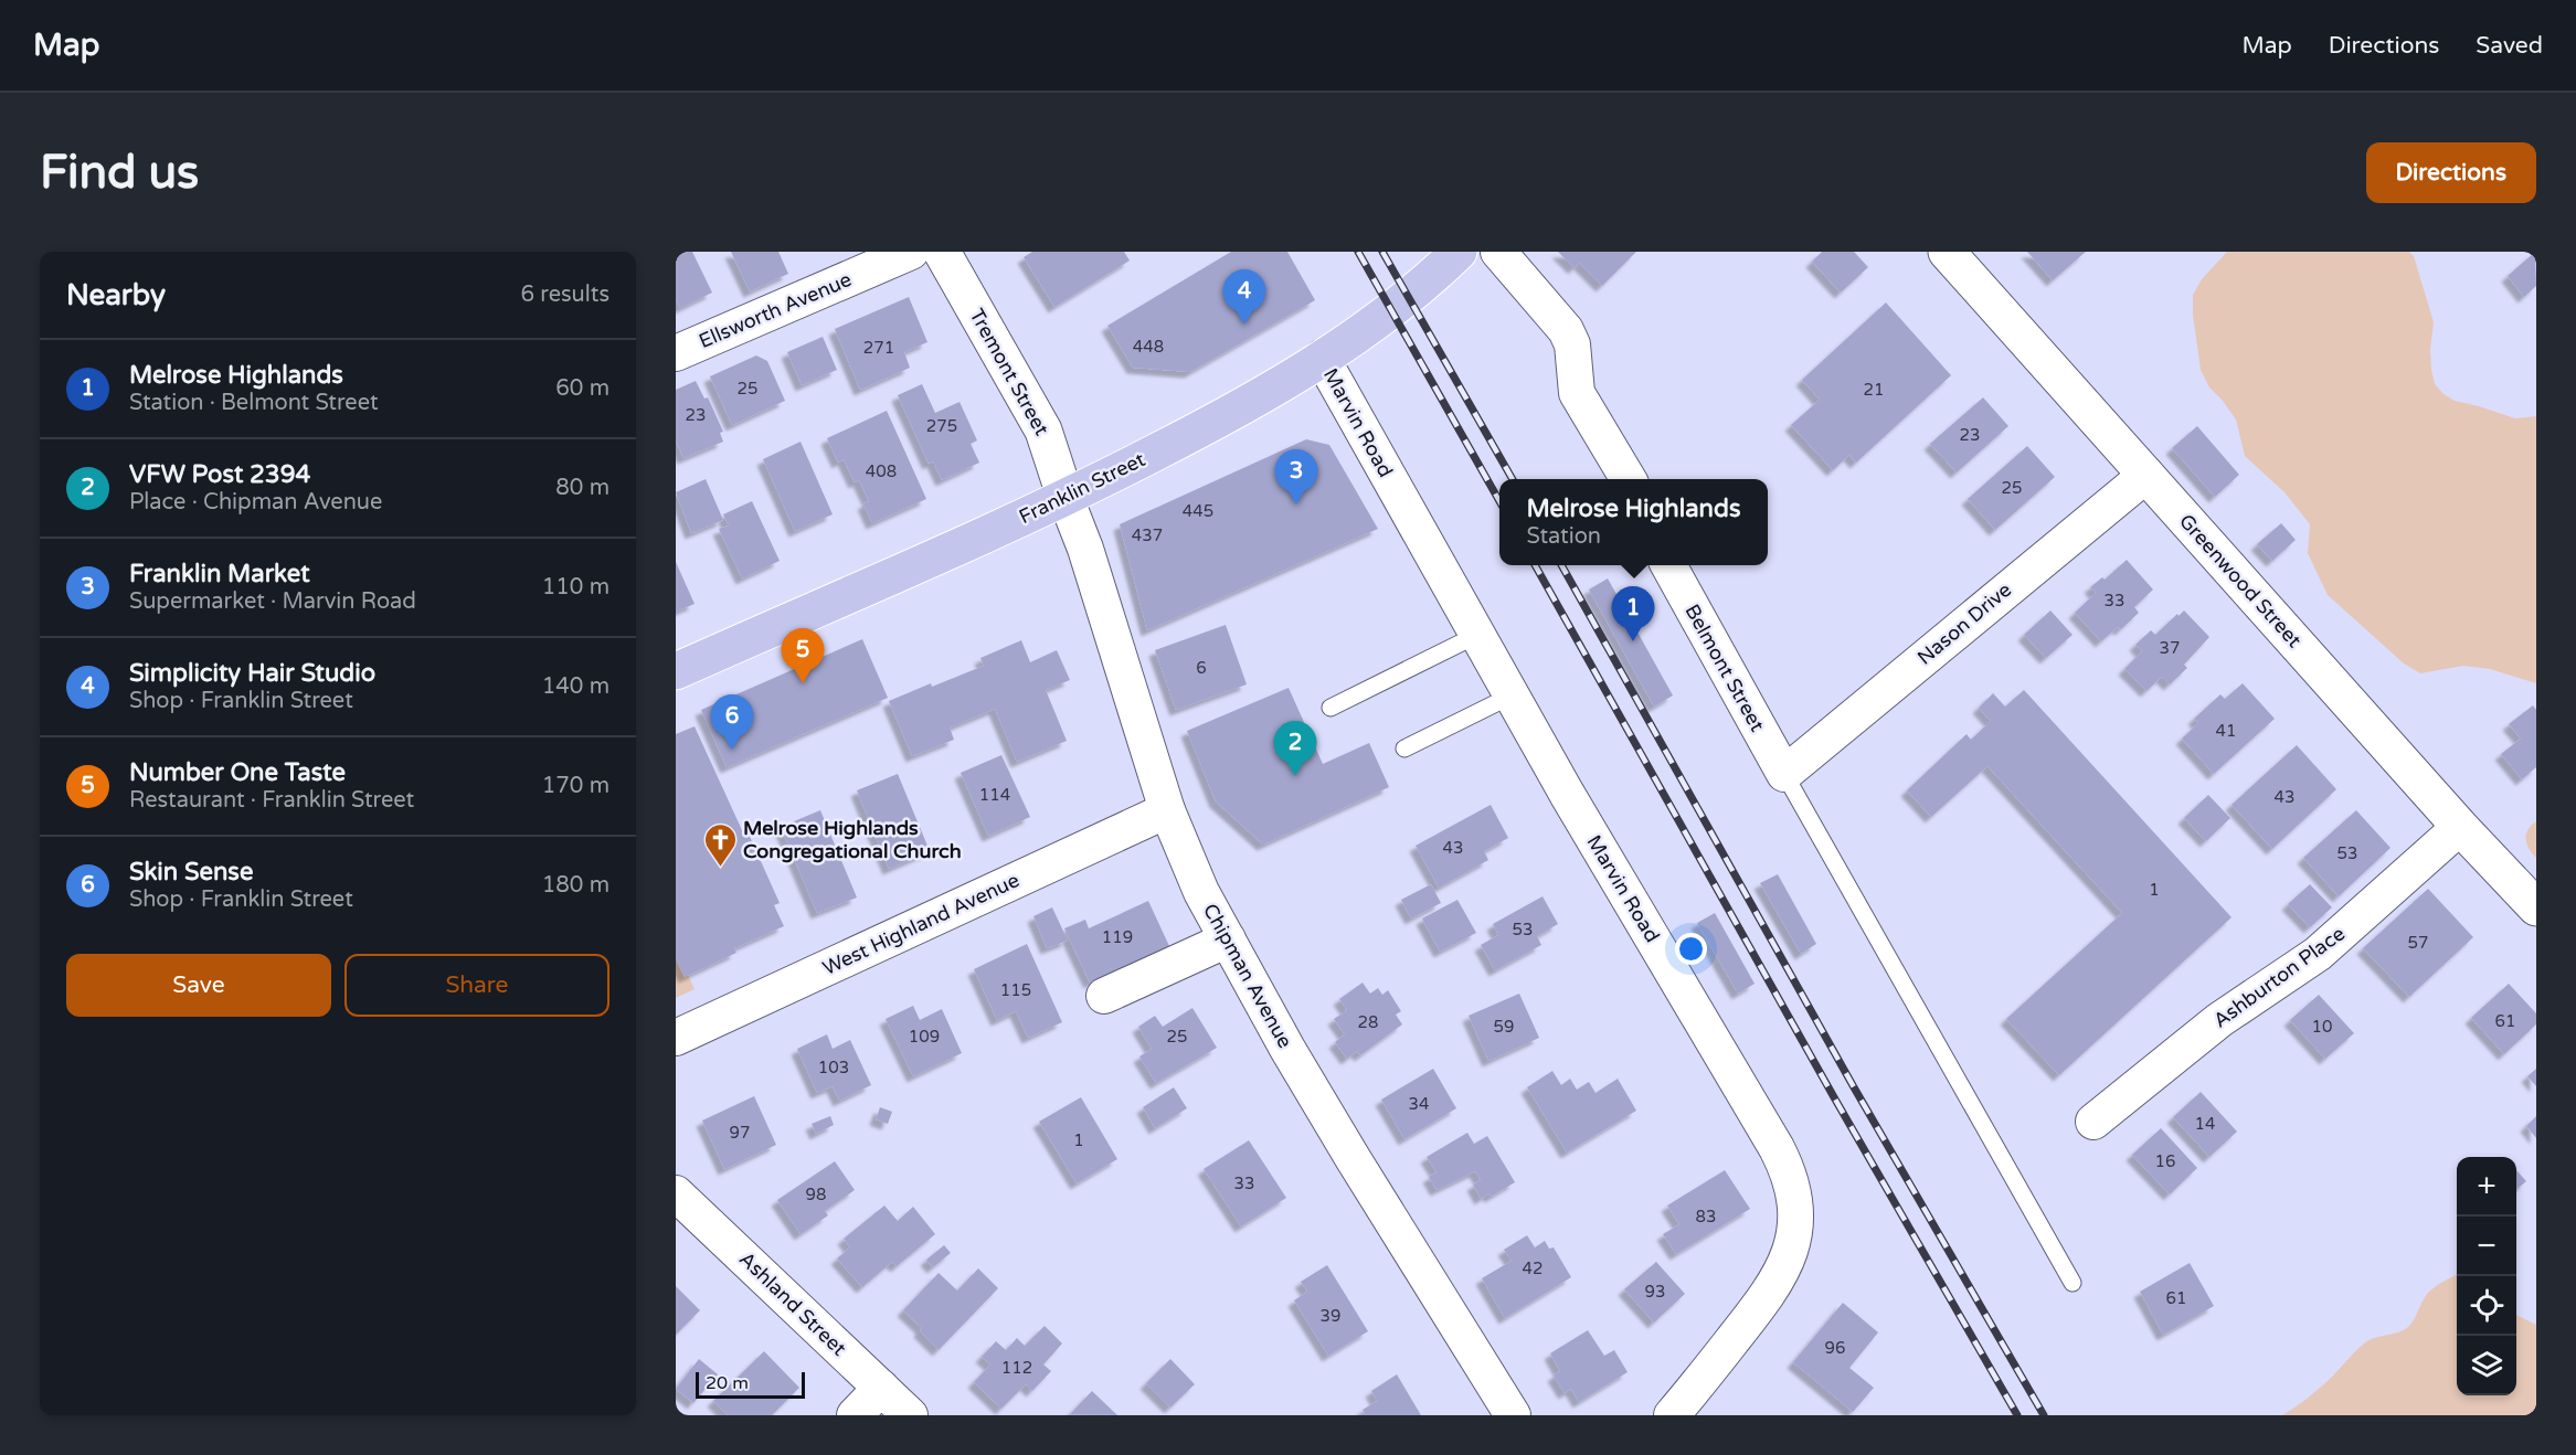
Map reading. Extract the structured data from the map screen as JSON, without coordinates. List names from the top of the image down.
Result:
{
  "streets": {
    "main road": ["Franklin Street"],
    "street": [
      "Ellsworth Avenue",
      "Tremont Street",
      "Marvin Road",
      "Greenwood Street",
      "Nason Drive",
      "Belmont Street",
      "West Highland Avenue",
      "Chipman Avenue",
      "Ashburton Place",
      "Ashland Street"
    ]
  },
  "crossings": [
    ["Tremont Street", "Franklin Street"],
    ["Tremont Street", "Chipman Avenue"],
    ["Marvin Road", "Franklin Street"],
    ["Franklin Street", "Chipman Avenue"],
    ["Greenwood Street", "Nason Drive"],
    ["Greenwood Street", "Ashburton Place"],
    ["Nason Drive", "Belmont Street"],
    ["West Highland Avenue", "Chipman Avenue"]
  ],
  "places": {
    "church": ["Melrose Highlands Congregational Church"]
  },
  "house_numbers": [
    "448",
    "271",
    "25",
    "21",
    "23",
    "275",
    "23",
    "408",
    "25",
    "445",
    "437",
    "33",
    "37",
    "6",
    "41",
    "114",
    "43",
    "43",
    "53",
    "1",
    "53",
    "119",
    "57",
    "115",
    "61",
    "28",
    "59",
    "10",
    "109",
    "25",
    "103",
    "34",
    "14",
    "97",
    "1",
    "16",
    "33",
    "98",
    "83",
    "42",
    "93",
    "61",
    "39",
    "96",
    "112"
  ],
  "scale_bar": "20 m",
  "page": {
    "header": "Map",
    "nav": ["Map", "Directions", "Saved"],
    "buttons": [
      "Directions",
      ["Save", "Share"]
    ],
    "title": "Find us",
    "heading": ["Nearby", "6 results"],
    "pins": [
      "4",
      "3",
      "1",
      "5",
      "6",
      "2"
    ],
    "list": [
      {
        "mark": "1",
        "name": "Melrose Highlands",
        "note": "Station · Belmont Street",
        "value": "60 m"
      },
      {
        "mark": "2",
        "name": "VFW Post 2394",
        "note": "Place · Chipman Avenue",
        "value": "80 m"
      },
      {
        "mark": "3",
        "name": "Franklin Market",
        "note": "Supermarket · Marvin Road",
        "value": "110 m"
      },
      {
        "mark": "4",
        "name": "Simplicity Hair Studio",
        "note": "Shop · Franklin Street",
        "value": "140 m"
      },
      {
        "mark": "5",
        "name": "Number One Taste",
        "note": "Restaurant · Franklin Street",
        "value": "170 m"
      },
      {
        "mark": "6",
        "name": "Skin Sense",
        "note": "Shop · Franklin Street",
        "value": "180 m"
      }
    ],
    "popup": ["Melrose Highlands", "Station"],
    "map_buttons": ["+", "−"],
    "scale": "20 m"
  }
}
